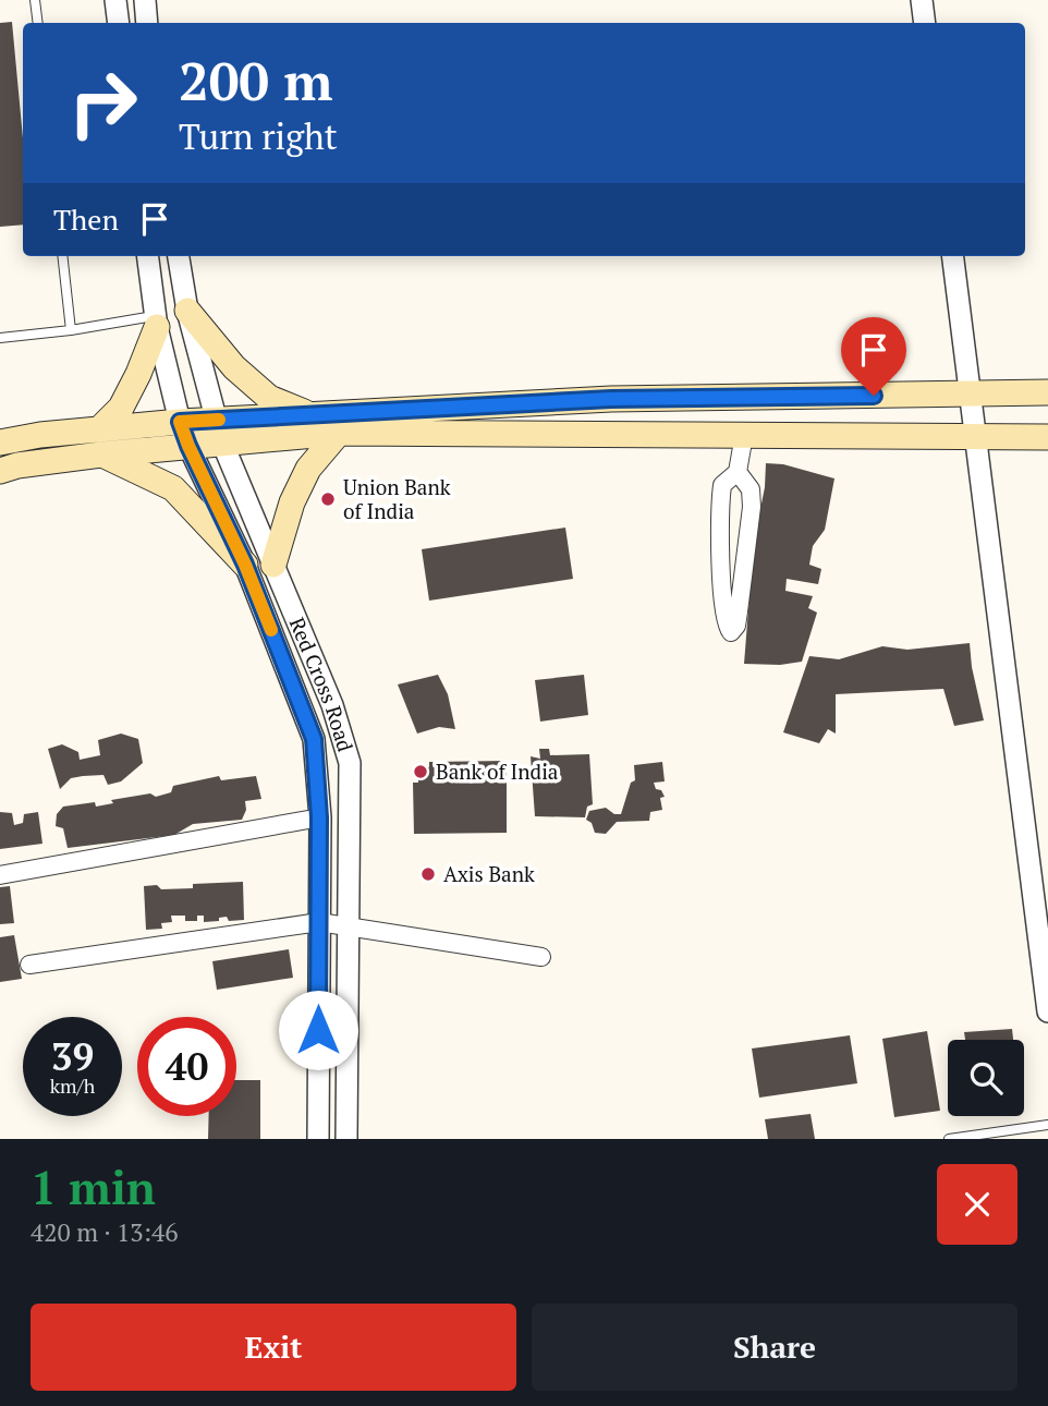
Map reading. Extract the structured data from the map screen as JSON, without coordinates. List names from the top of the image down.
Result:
{
  "streets": {
    "street": ["Red Cross Road"]
  },
  "places": ["Union Bank of India", "Bank of India", "Axis Bank"],
  "page": {
    "turn": ["200 m", "Turn right"],
    "then": "Then",
    "speed": "39 km/h",
    "limit": "40",
    "heading": ["1 min", "420 m · 13:46"],
    "buttons": ["Exit", "Share"]
  }
}
